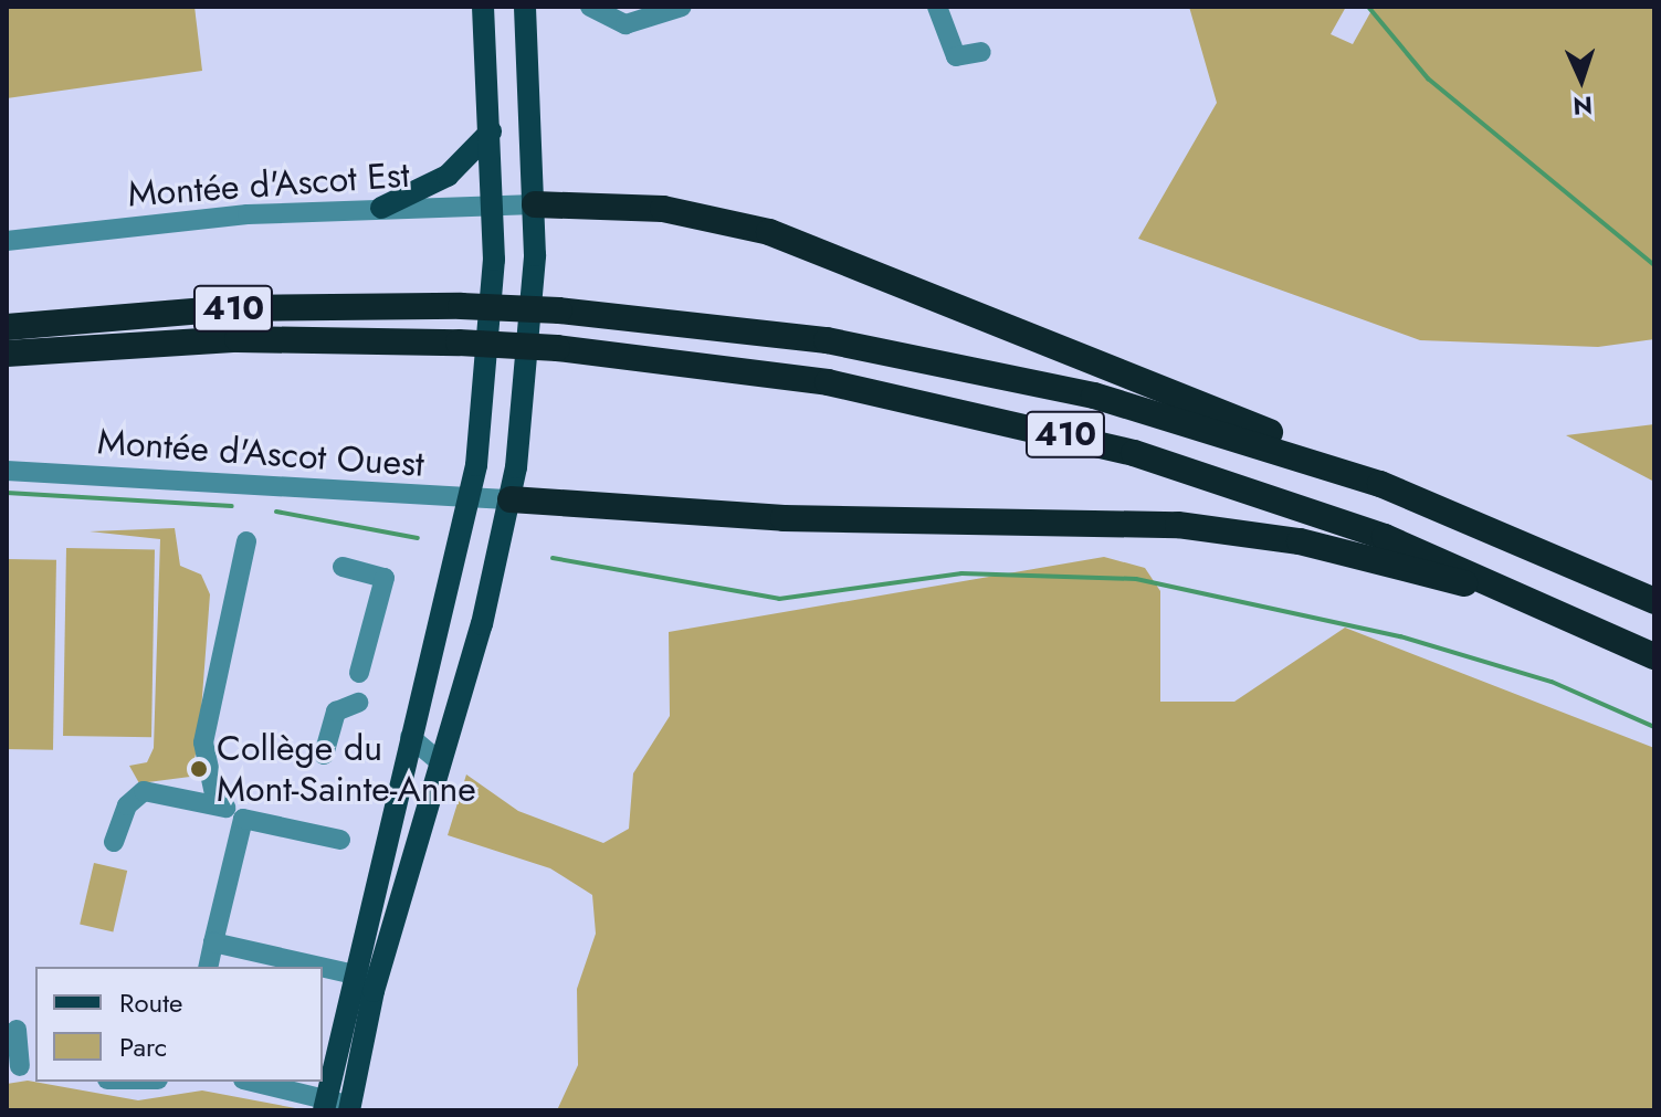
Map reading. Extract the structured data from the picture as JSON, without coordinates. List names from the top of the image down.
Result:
{
  "streets": {
    "highway": ["410"],
    "street": ["Montée d'Ascot Est", "Montée d'Ascot Ouest"]
  },
  "places": ["Collège du Mont-Sainte-Anne"],
  "legend": ["Route", "Parc"],
  "north": "bottom"
}
